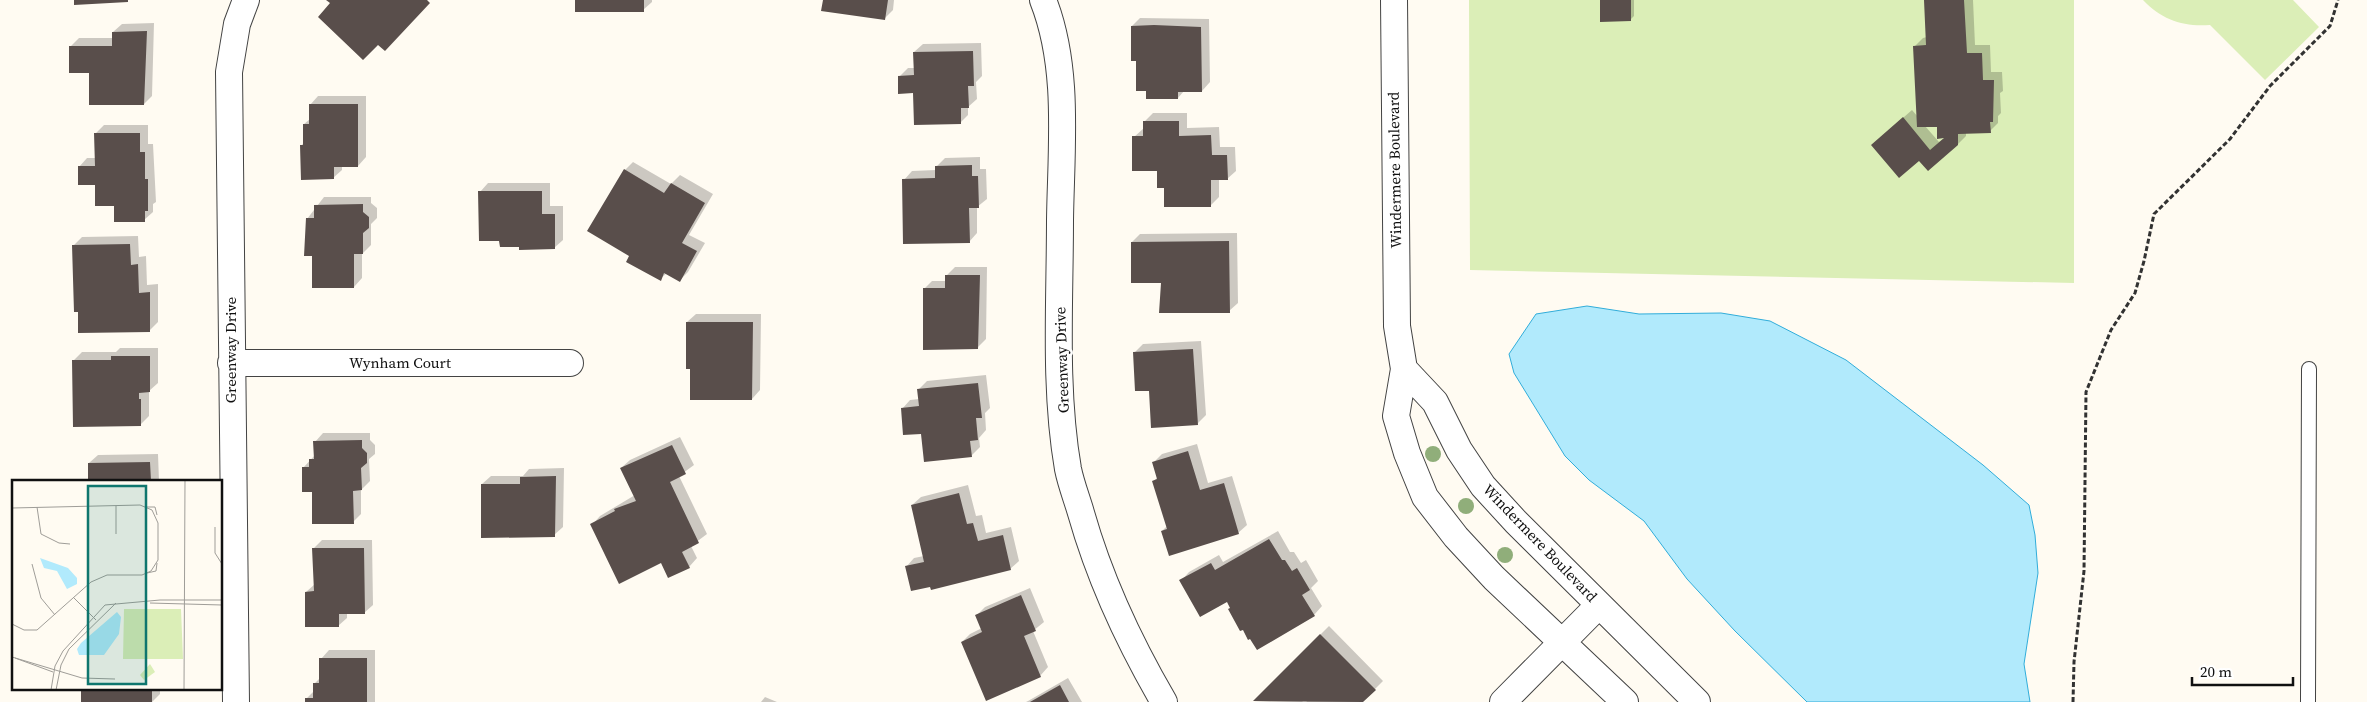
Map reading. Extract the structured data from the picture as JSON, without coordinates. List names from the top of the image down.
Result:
{
  "streets": {
    "street": ["Windermere Boulevard", "Greenway Drive", "Wynham Court"]
  },
  "crossings": [
    ["Greenway Drive", "Wynham Court"]
  ],
  "scale_bar": "20 m"
}
